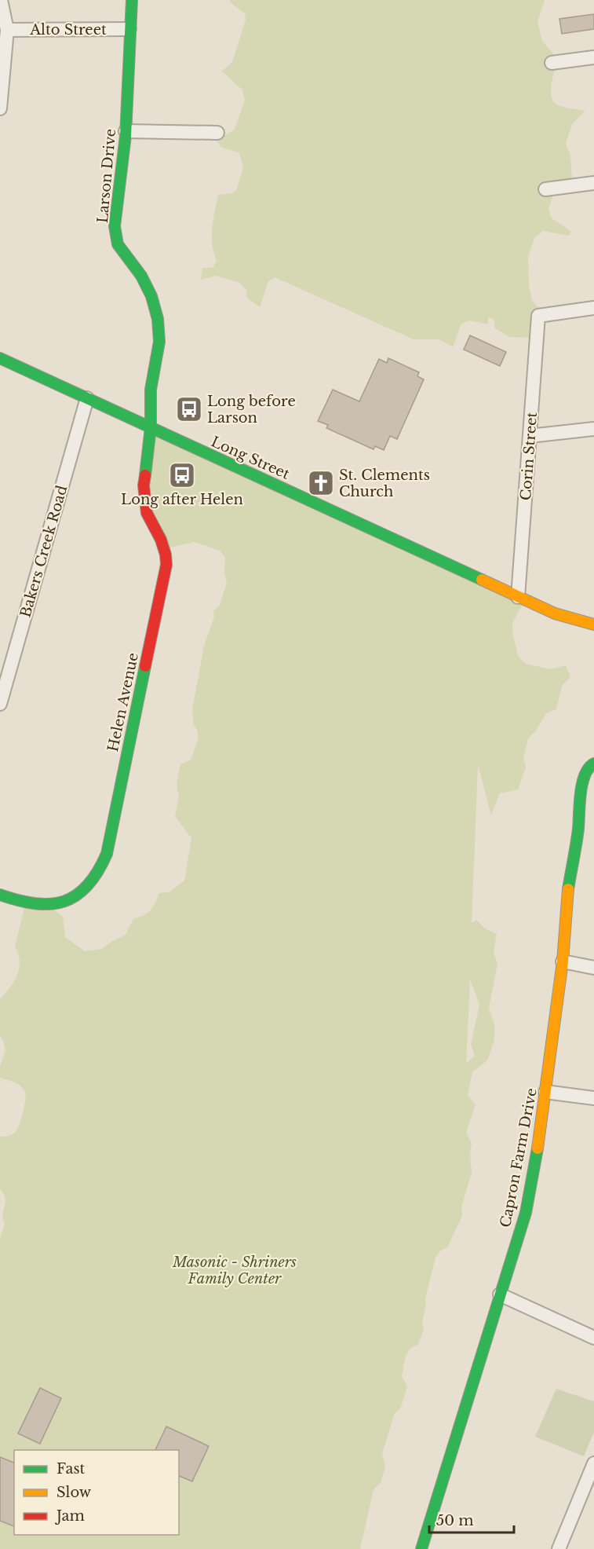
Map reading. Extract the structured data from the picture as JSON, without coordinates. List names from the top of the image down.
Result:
{
  "streets": {
    "street": [
      "Alto Street",
      "Larson Drive",
      "Corin Street",
      "Long Street",
      "Bakers Creek Road",
      "Helen Avenue",
      "Capron Farm Drive"
    ]
  },
  "crossings": [
    ["Alto Street", "Larson Drive"],
    ["Larson Drive", "Long Street"],
    ["Larson Drive", "Helen Avenue"],
    ["Corin Street", "Long Street"],
    ["Long Street", "Bakers Creek Road"],
    ["Long Street", "Helen Avenue"]
  ],
  "parks": ["Masonic - Shriners Family Center"],
  "places": {
    "bus stop": ["Long before Larson", "Long after Helen"],
    "church": ["St. Clements Church"]
  },
  "legend": ["Fast", "Slow", "Jam"],
  "scale_bar": "50 m"
}
